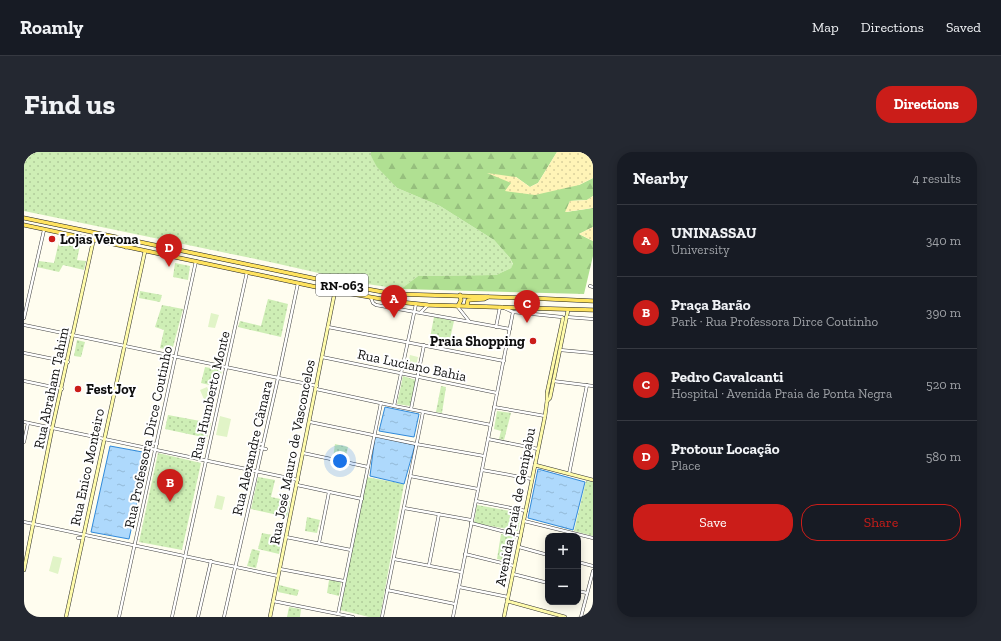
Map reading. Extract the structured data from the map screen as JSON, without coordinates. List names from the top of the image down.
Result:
{
  "streets": {
    "main road": ["RN-063"],
    "street": [
      "Rua Luciano Bahia",
      "Rua Abraham Tahim",
      "Rua Humberto Monte",
      "Rua Professora Dirce Coutinho",
      "Rua Alexandre Câmara",
      "Rua José Mauro de Vasconcelos",
      "Rua Enico Monteiro",
      "Avenida Praia de Genipabu"
    ]
  },
  "crossings": [
    ["RN-063", "Rua Abraham Tahim"],
    ["RN-063", "Rua Humberto Monte"],
    ["RN-063", "Rua Professora Dirce Coutinho"],
    ["RN-063", "Rua Alexandre Câmara"],
    ["RN-063", "Rua José Mauro de Vasconcelos"],
    ["RN-063", "Rua Enico Monteiro"],
    ["RN-063", "Avenida Praia de Genipabu"],
    ["Rua Luciano Bahia", "Rua José Mauro de Vasconcelos"]
  ],
  "places": ["Lojas Verona", "Praia Shopping", "Fest Joy"],
  "page": {
    "header": "Roamly",
    "nav": ["Map", "Directions", "Saved"],
    "buttons": [
      "Directions",
      ["Save", "Share"]
    ],
    "title": "Find us",
    "heading": ["Nearby", "4 results"],
    "list": [
      {
        "mark": "A",
        "name": "UNINASSAU",
        "note": "University",
        "value": "340 m"
      },
      {
        "mark": "B",
        "name": "Praça Barão",
        "note": "Park · Rua Professora Dirce Coutinho",
        "value": "390 m"
      },
      {
        "mark": "C",
        "name": "Pedro Cavalcanti",
        "note": "Hospital · Avenida Praia de Ponta Negra",
        "value": "520 m"
      },
      {
        "mark": "D",
        "name": "Protour Locação",
        "note": "Place",
        "value": "580 m"
      }
    ],
    "pins": [
      "D",
      "A",
      "C",
      "B"
    ],
    "map_buttons": ["+", "−"]
  }
}
